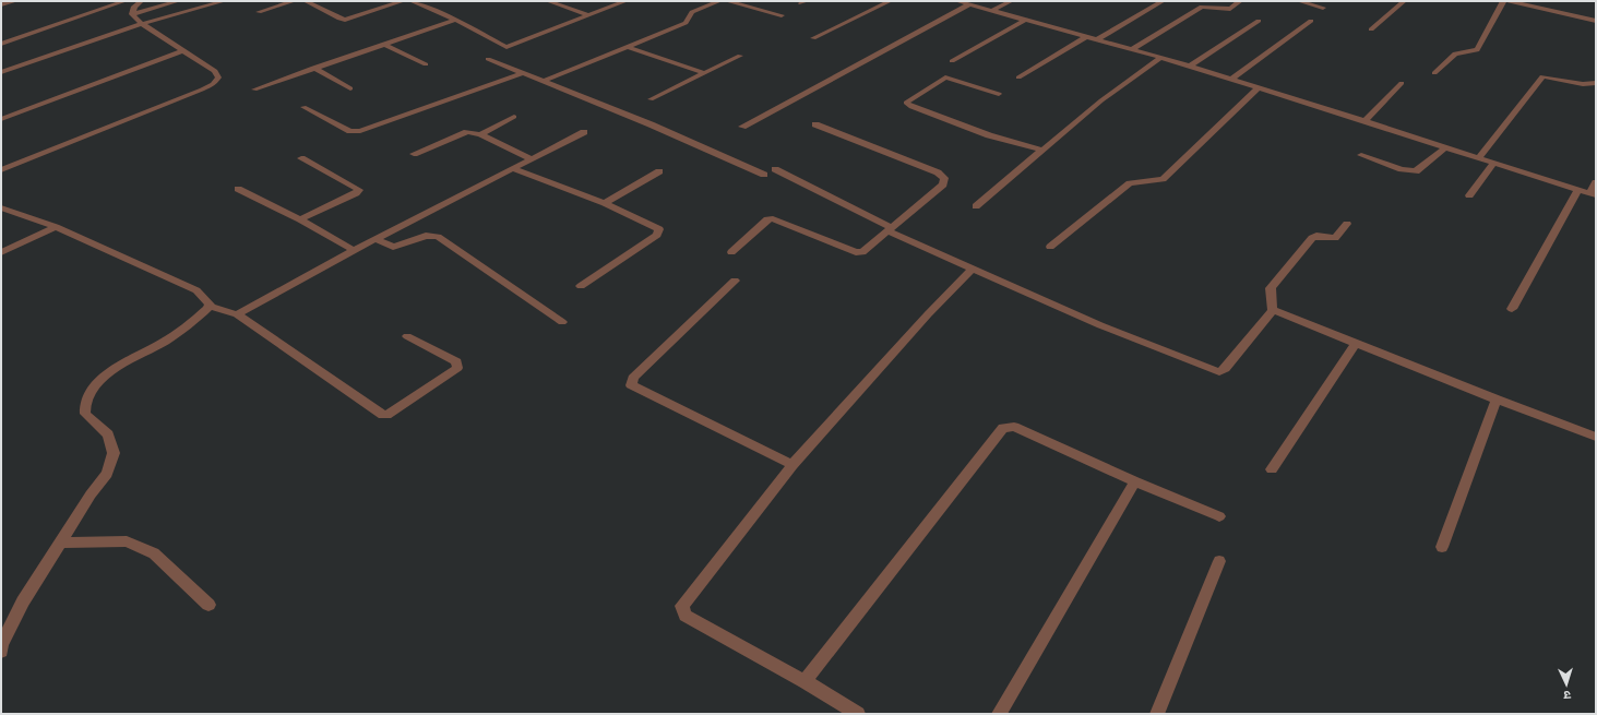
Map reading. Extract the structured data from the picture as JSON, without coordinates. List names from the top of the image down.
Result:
{
  "north": "bottom"
}
